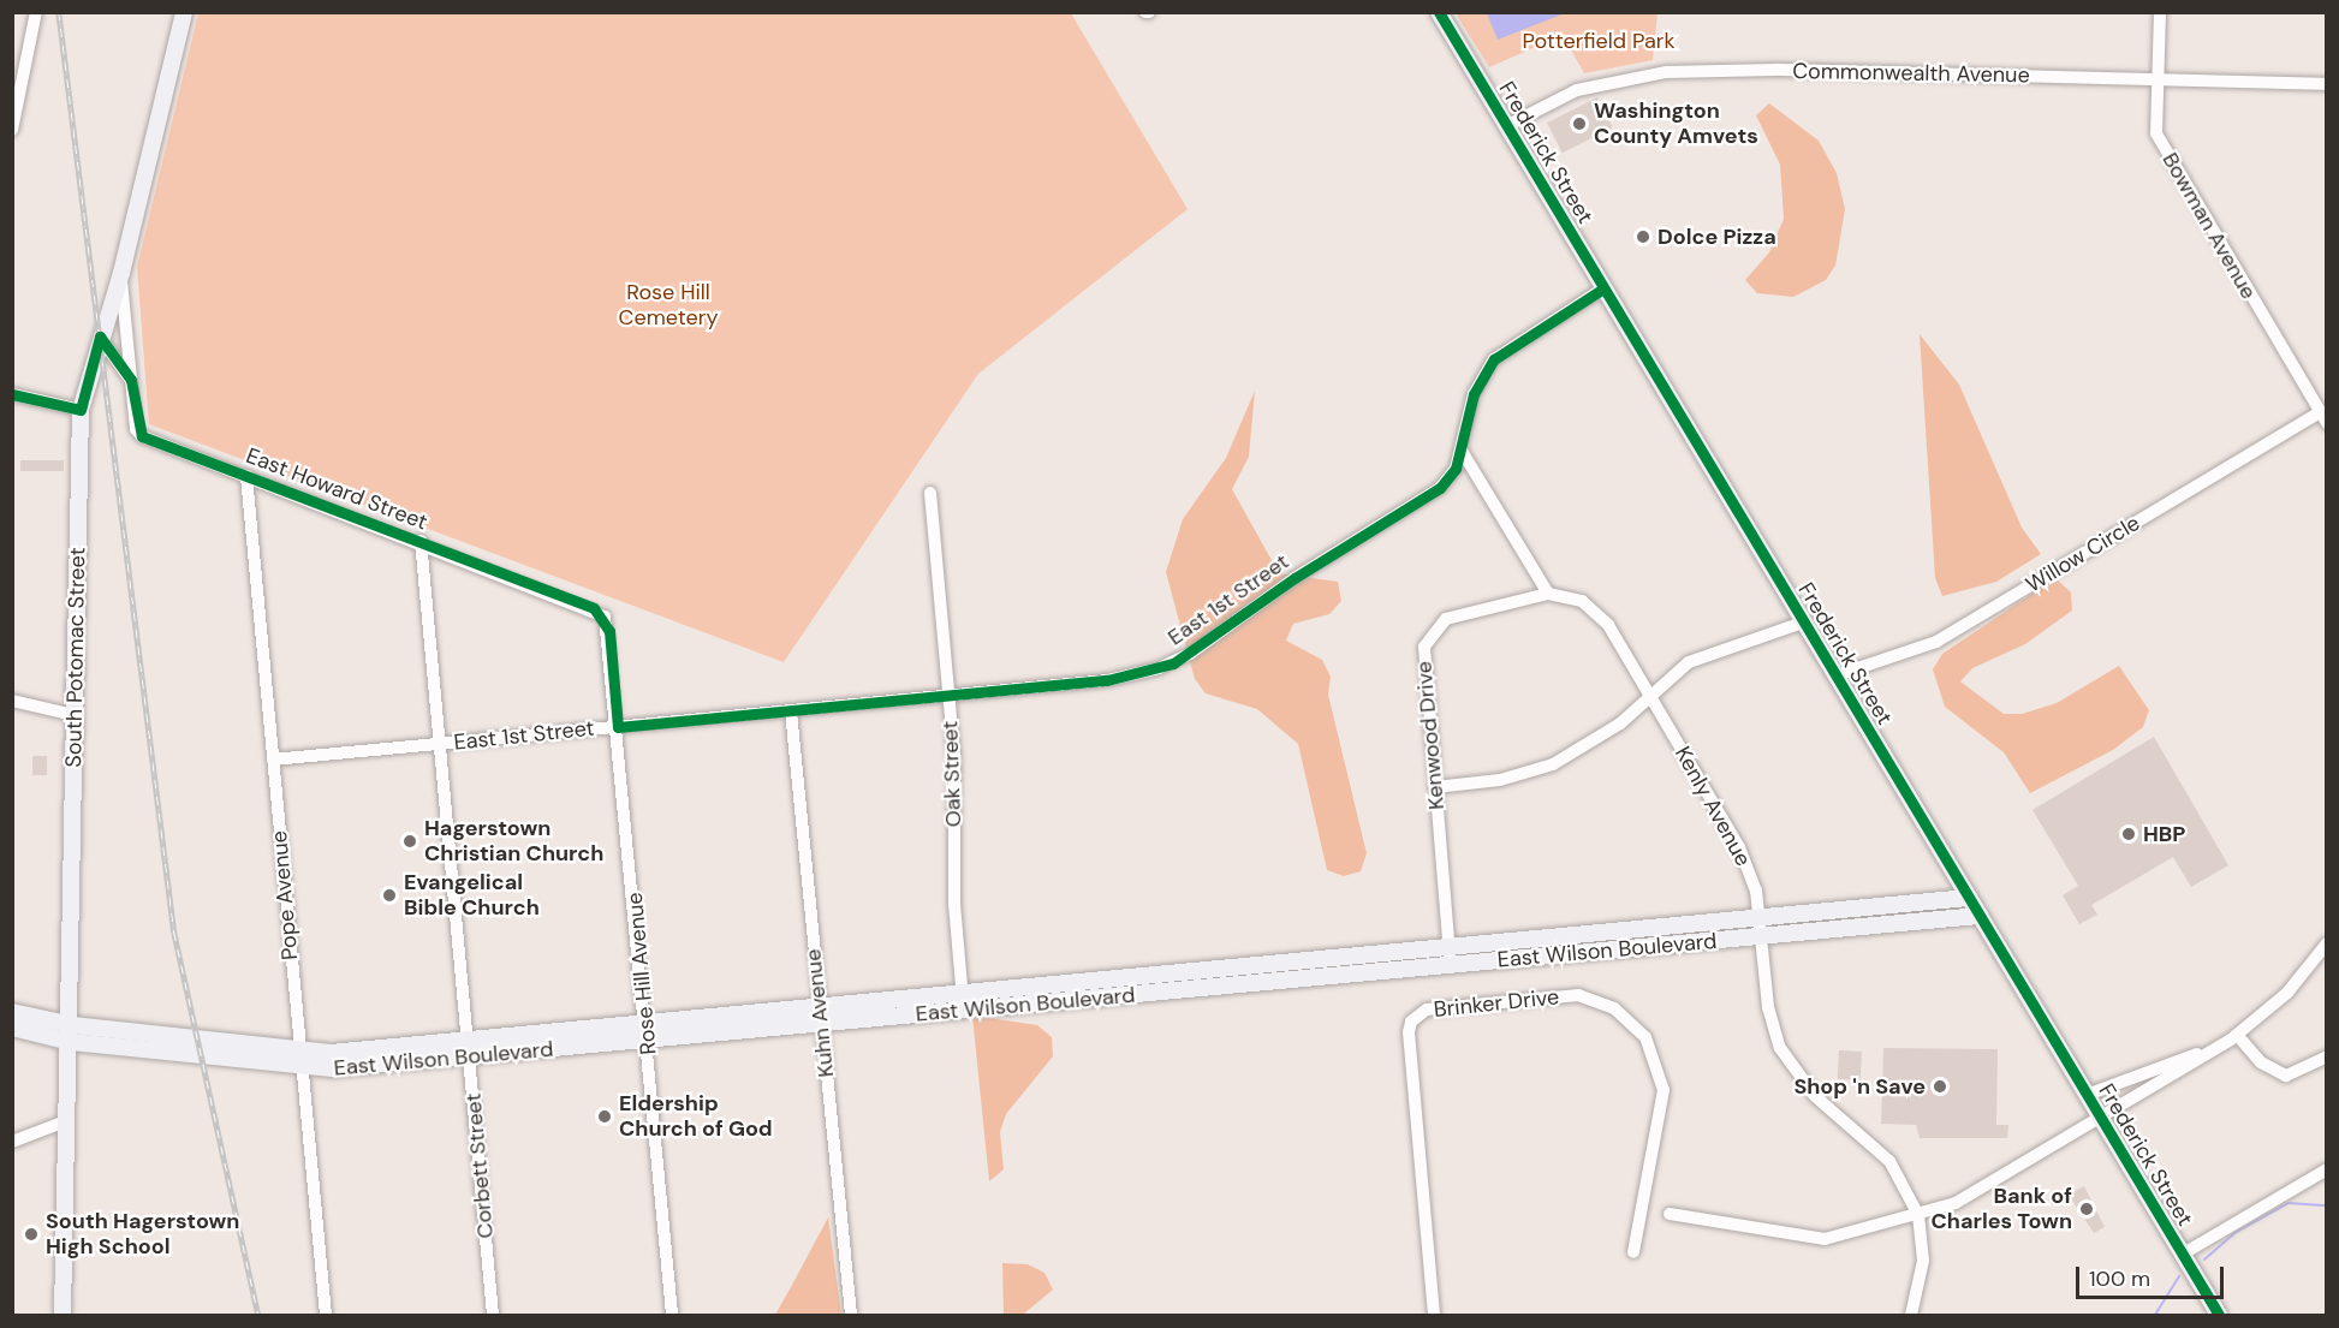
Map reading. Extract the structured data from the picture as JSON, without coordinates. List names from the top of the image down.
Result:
{
  "streets": {
    "main road": ["Frederick Street", "South Potomac Street", "East Wilson Boulevard"],
    "street": [
      "Commonwealth Avenue",
      "Bowman Avenue",
      "East Howard Street",
      "Willow Circle",
      "East 1st Street",
      "Kenwood Drive",
      "Oak Street",
      "Kenly Avenue",
      "Pope Avenue",
      "Rose Hill Avenue",
      "Brinker Drive",
      "Kuhn Avenue",
      "Corbett Street"
    ]
  },
  "crossings": [
    ["Commonwealth Avenue", "Frederick Street"],
    ["Commonwealth Avenue", "Bowman Avenue"],
    ["Frederick Street", "Willow Circle"],
    ["Frederick Street", "East 1st Street"],
    ["Frederick Street", "East Wilson Boulevard"],
    ["Bowman Avenue", "Willow Circle"],
    ["East Howard Street", "South Potomac Street"],
    ["East Howard Street", "Pope Avenue"],
    ["East Howard Street", "Rose Hill Avenue"],
    ["East Howard Street", "Corbett Street"],
    ["East 1st Street", "Oak Street"],
    ["East 1st Street", "Pope Avenue"],
    ["East 1st Street", "Rose Hill Avenue"],
    ["East 1st Street", "Kuhn Avenue"],
    ["East 1st Street", "Corbett Street"],
    ["South Potomac Street", "East Wilson Boulevard"],
    ["Kenwood Drive", "Kenly Avenue"],
    ["Kenwood Drive", "East Wilson Boulevard"],
    ["Oak Street", "East Wilson Boulevard"],
    ["Kenly Avenue", "East Wilson Boulevard"],
    ["Pope Avenue", "East Wilson Boulevard"],
    ["East Wilson Boulevard", "Rose Hill Avenue"],
    ["East Wilson Boulevard", "Kuhn Avenue"],
    ["East Wilson Boulevard", "Corbett Street"]
  ],
  "parks": ["Potterfield Park", "Rose Hill Cemetery"],
  "places": [
    "Washington County Amvets",
    "Dolce Pizza",
    "HBP",
    "Hagerstown Christian Church",
    "Evangelical Bible Church",
    "Shop 'n Save",
    "Eldership Church of God",
    "Bank of Charles Town",
    "South Hagerstown High School"
  ],
  "scale_bar": "100 m"
}
